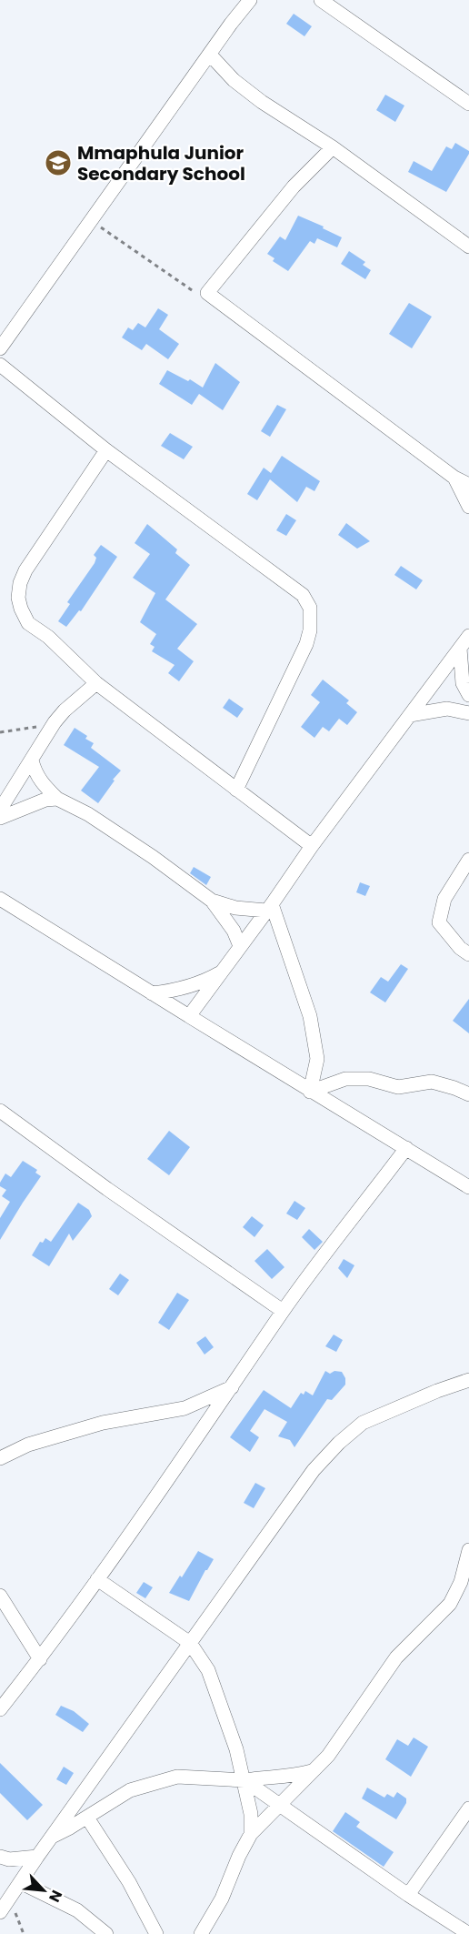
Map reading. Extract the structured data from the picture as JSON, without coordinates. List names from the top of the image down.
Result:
{
  "places": {
    "school or university": ["Mmaphula Junior Secondary School"]
  },
  "north": "bottom right"
}
